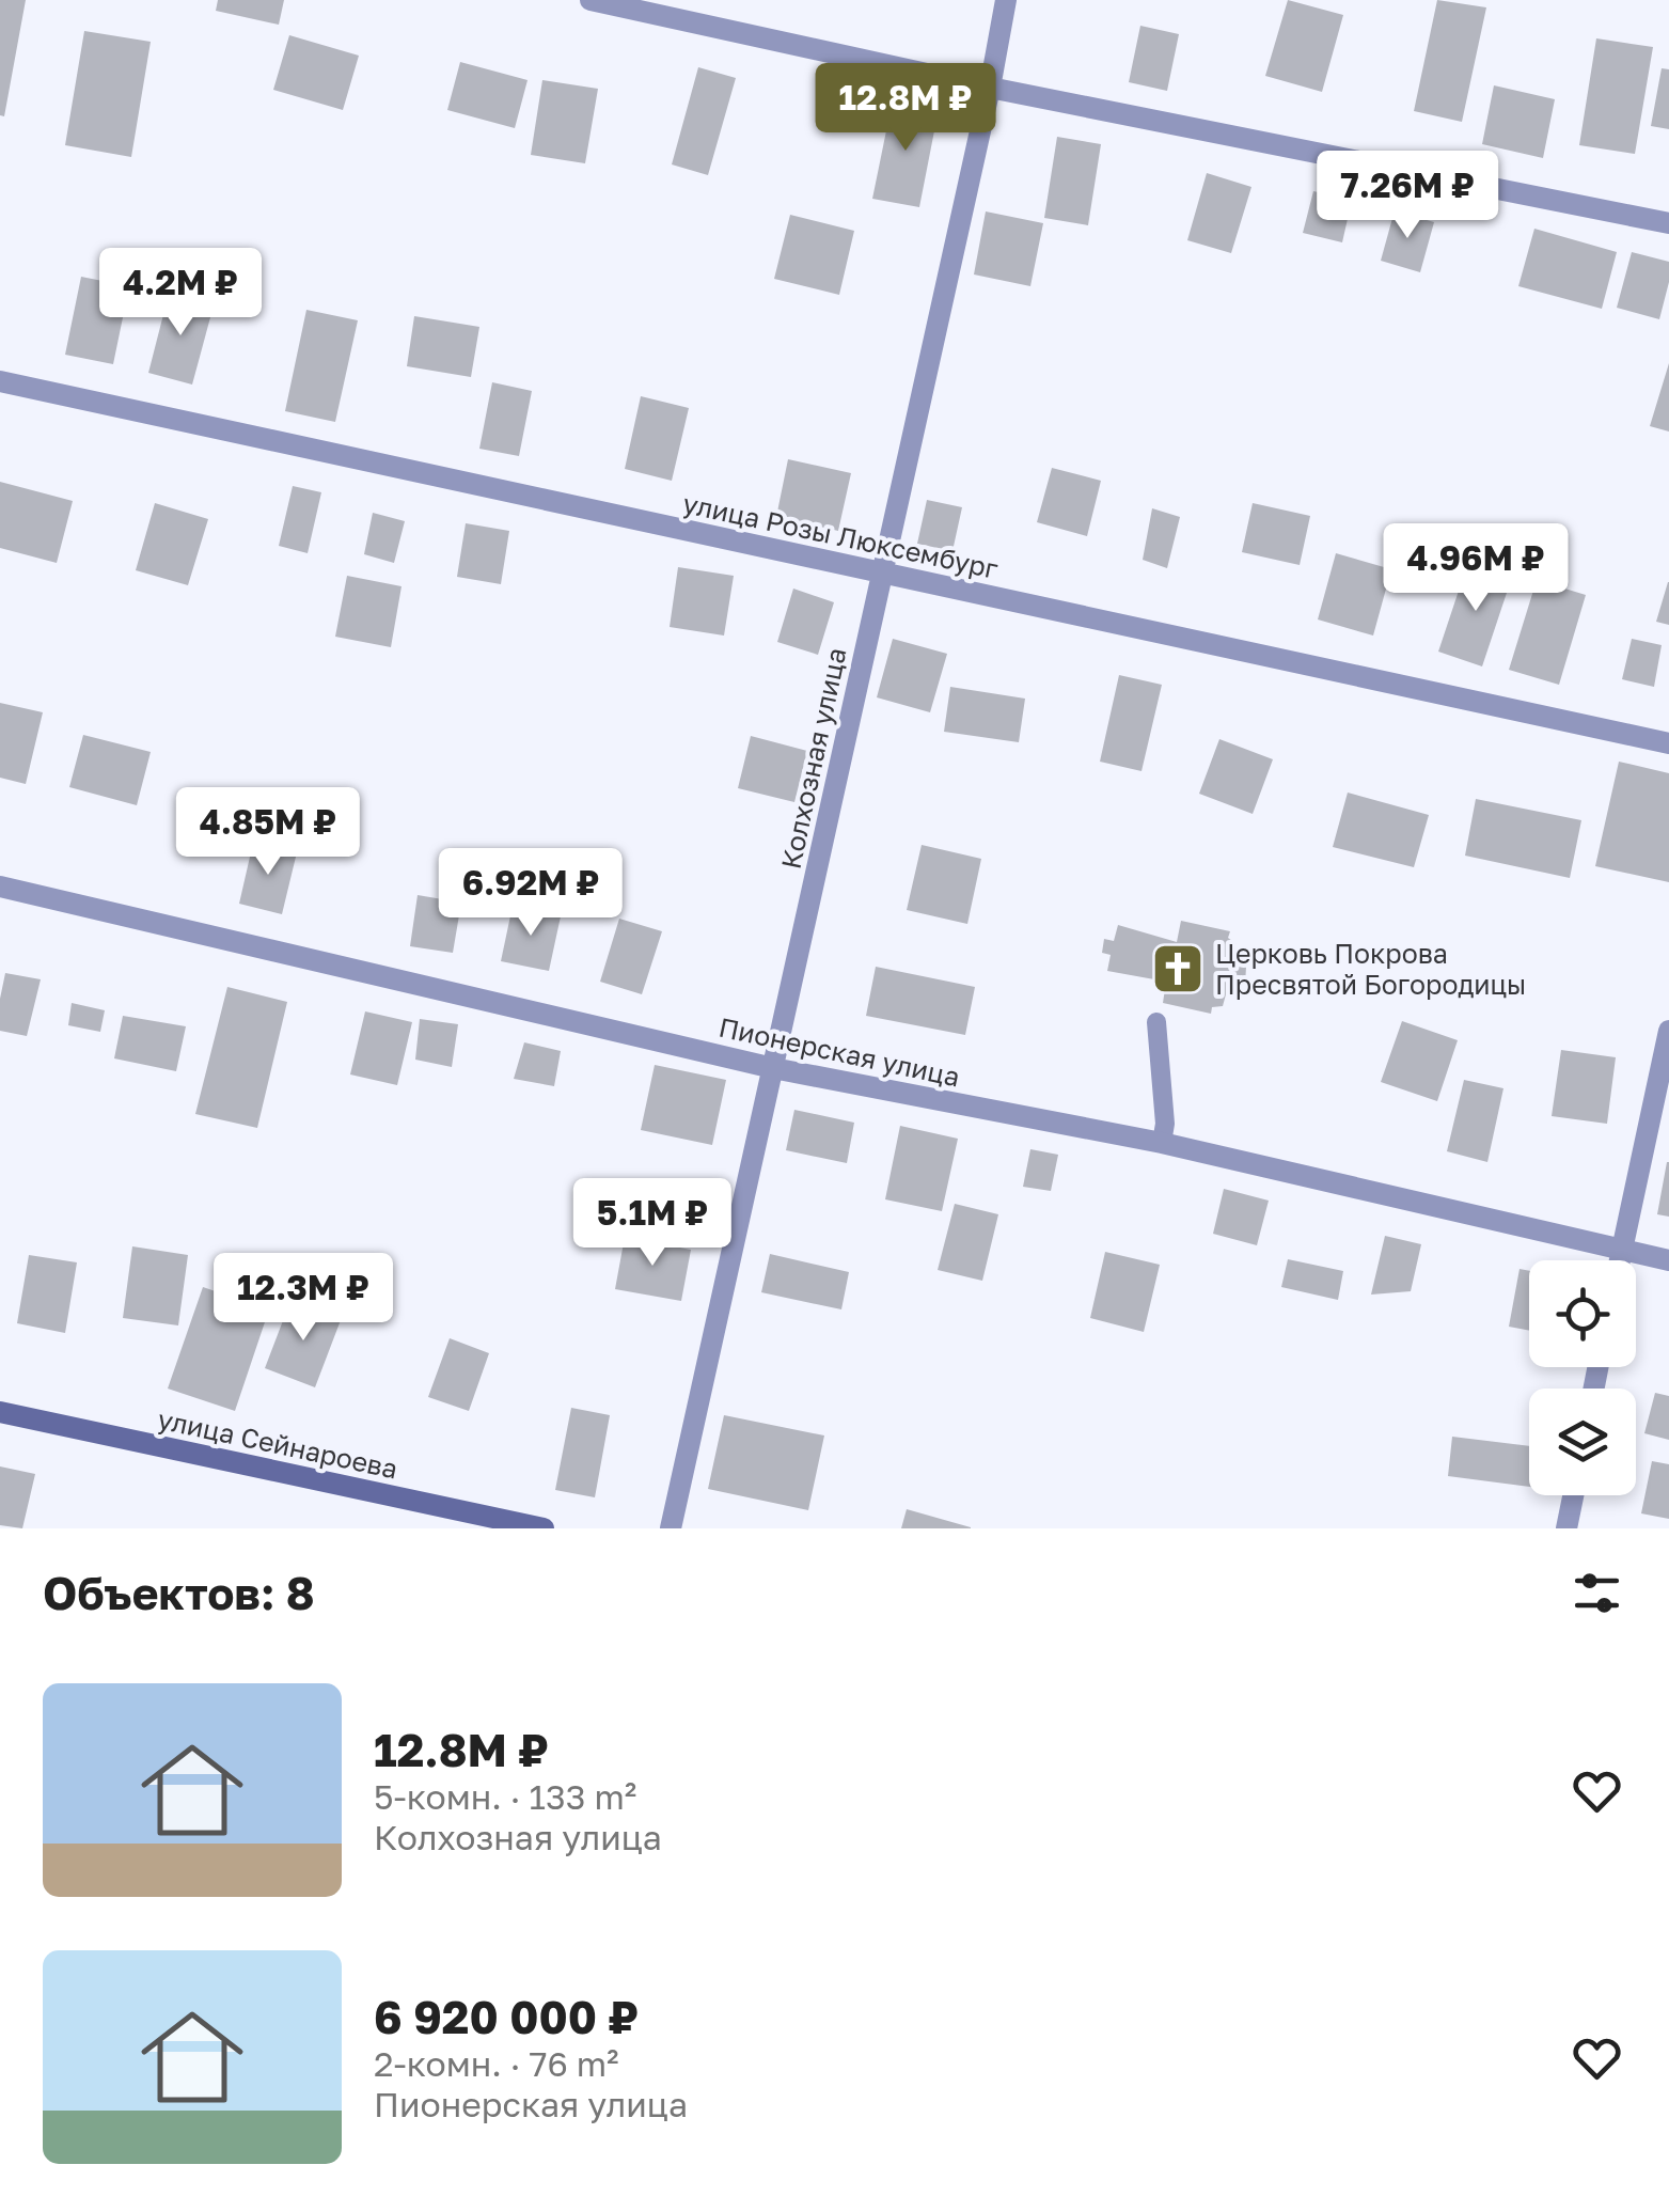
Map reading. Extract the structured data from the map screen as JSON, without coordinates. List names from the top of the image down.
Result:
{
  "streets": {
    "street": [
      "улица Розы Люксембург",
      "Колхозная улица",
      "Пионерская улица",
      "улица Сейнароева"
    ]
  },
  "crossings": [
    ["улица Розы Люксембург", "Колхозная улица"],
    ["Колхозная улица", "Пионерская улица"]
  ],
  "places": {
    "church": ["Церковь Покрова Пресвятой Богородицы"]
  },
  "page": {
    "price": [
      "12.8M ₽",
      "7.26M ₽",
      "4.2M ₽",
      "4.96M ₽",
      "4.85M ₽",
      "6.92M ₽",
      "5.1M ₽",
      "12.3M ₽"
    ],
    "heading": "Объектов: 8",
    "list": [
      {
        "name": "12.8M ₽",
        "note": "5-комн. · 133 m² · Колхозная улица"
      },
      {
        "name": "6 920 000 ₽",
        "note": "2-комн. · 76 m² · Пионерская улица"
      }
    ]
  }
}
